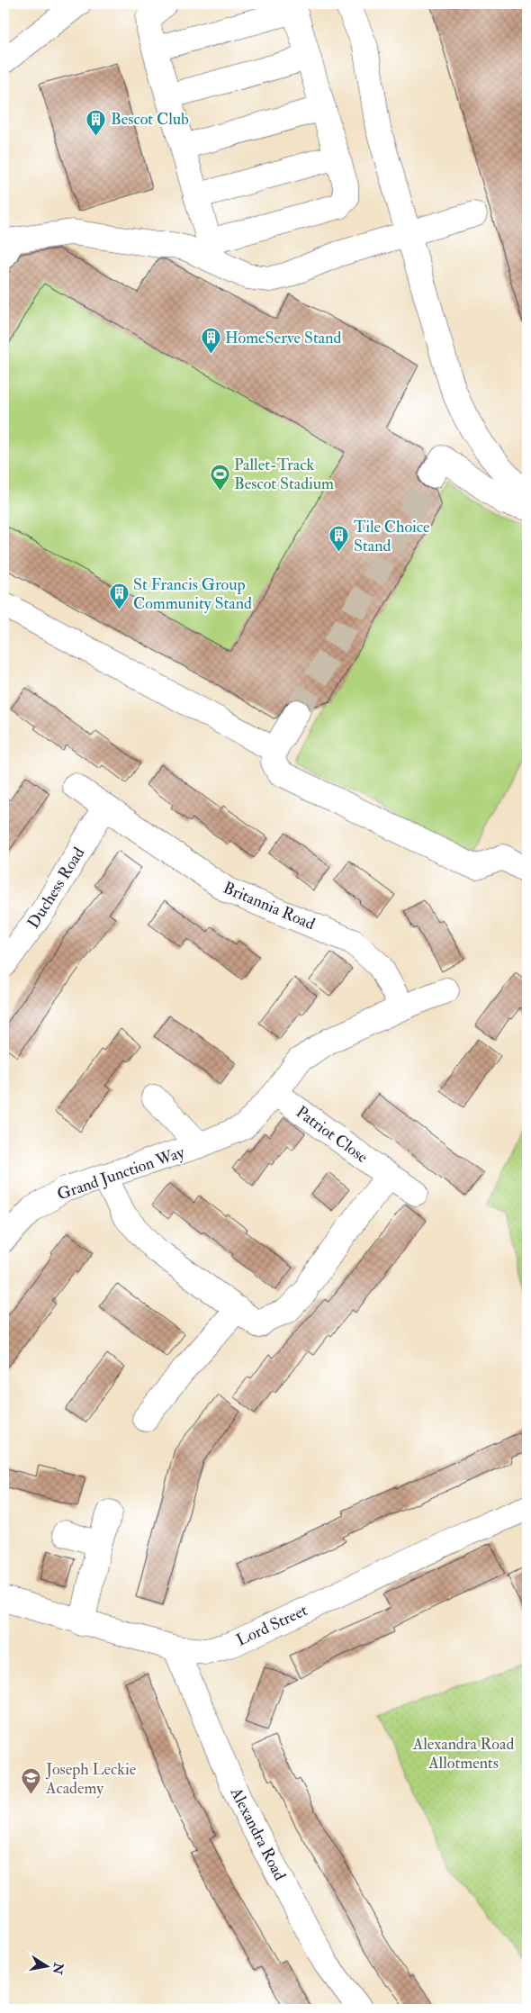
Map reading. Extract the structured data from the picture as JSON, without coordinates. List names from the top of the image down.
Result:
{
  "streets": {
    "street": [
      "Duchess Road",
      "Britannia Road",
      "Patriot Close",
      "Grand Junction Way",
      "Lord Street",
      "Alexandra Road"
    ]
  },
  "crossings": [
    ["Duchess Road", "Britannia Road"],
    ["Britannia Road", "Grand Junction Way"],
    ["Patriot Close", "Grand Junction Way"],
    ["Lord Street", "Alexandra Road"]
  ],
  "parks": ["Alexandra Road Allotments"],
  "places": {
    "building": [
      "Bescot Club",
      "HomeServe Stand",
      "Tile Choice Stand",
      "St Francis Group Community Stand"
    ],
    "sports": ["Pallet-Track Bescot Stadium"],
    "school or university": ["Joseph Leckie Academy"]
  },
  "north": "right"
}
